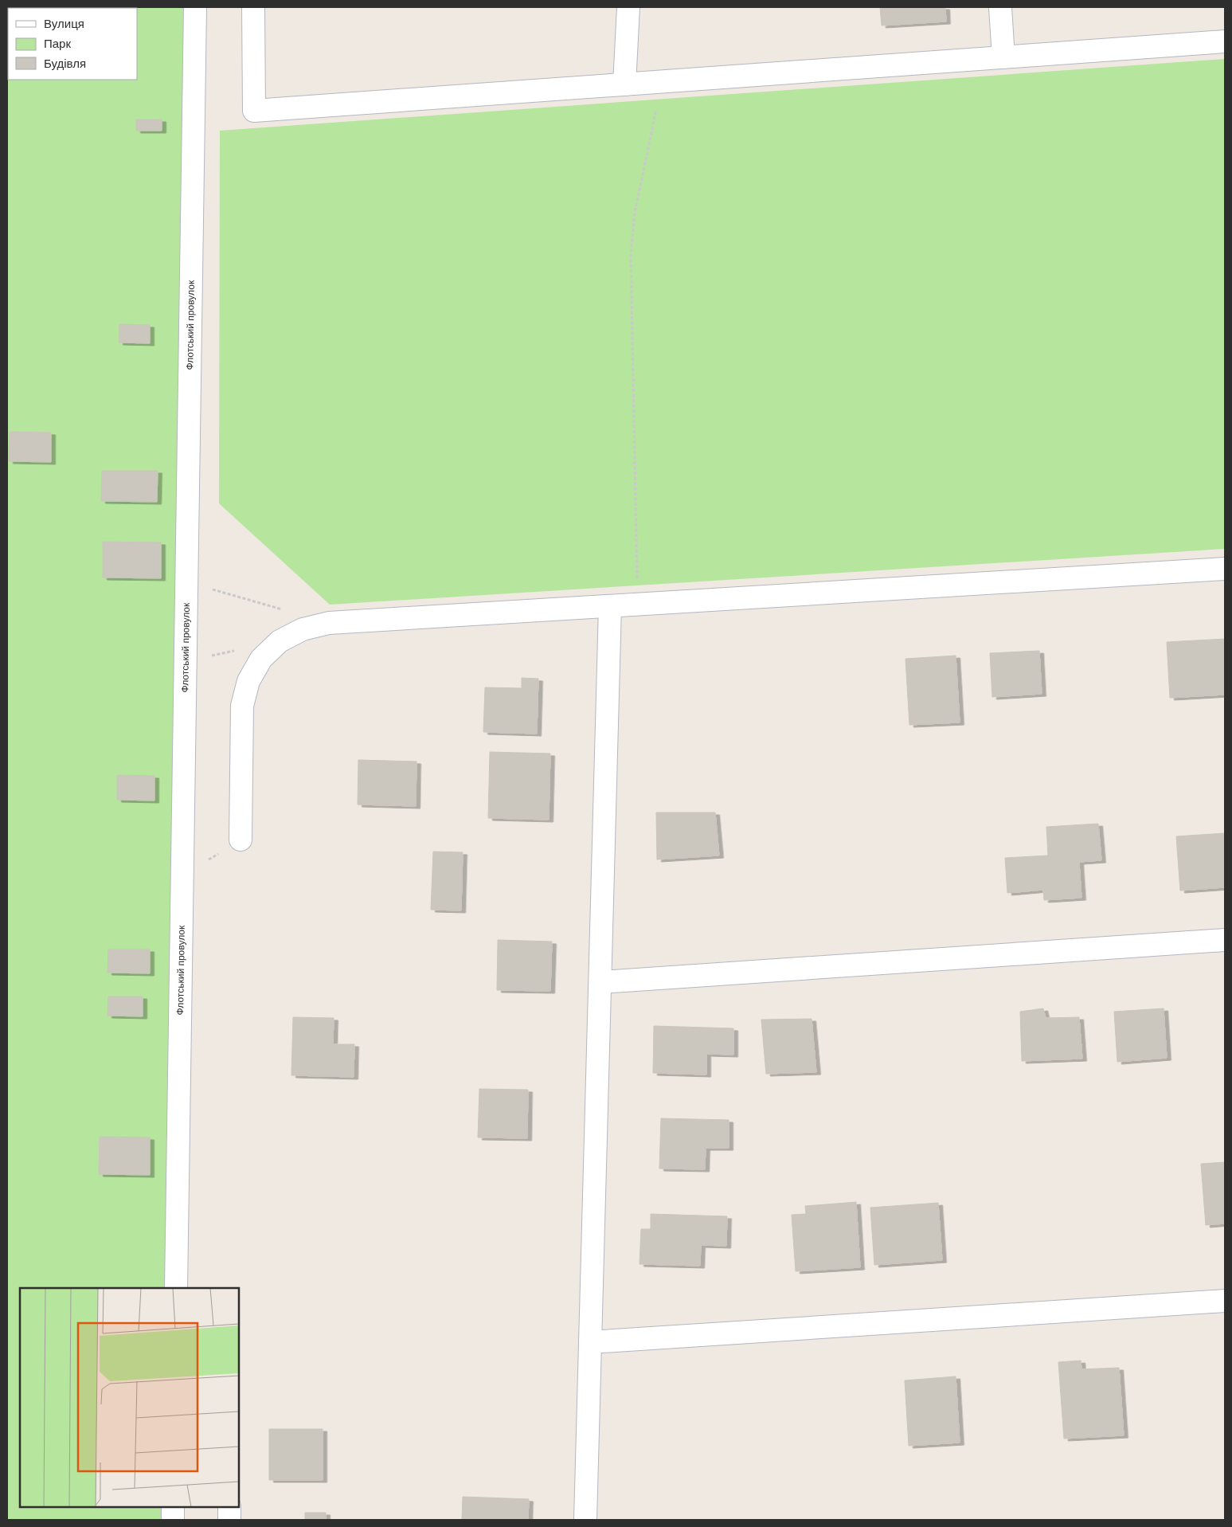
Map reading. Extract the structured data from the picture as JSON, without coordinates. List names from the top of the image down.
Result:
{
  "streets": {
    "lane": ["Флотський провулок"]
  },
  "legend": ["Вулиця", "Парк", "Будівля"]
}
